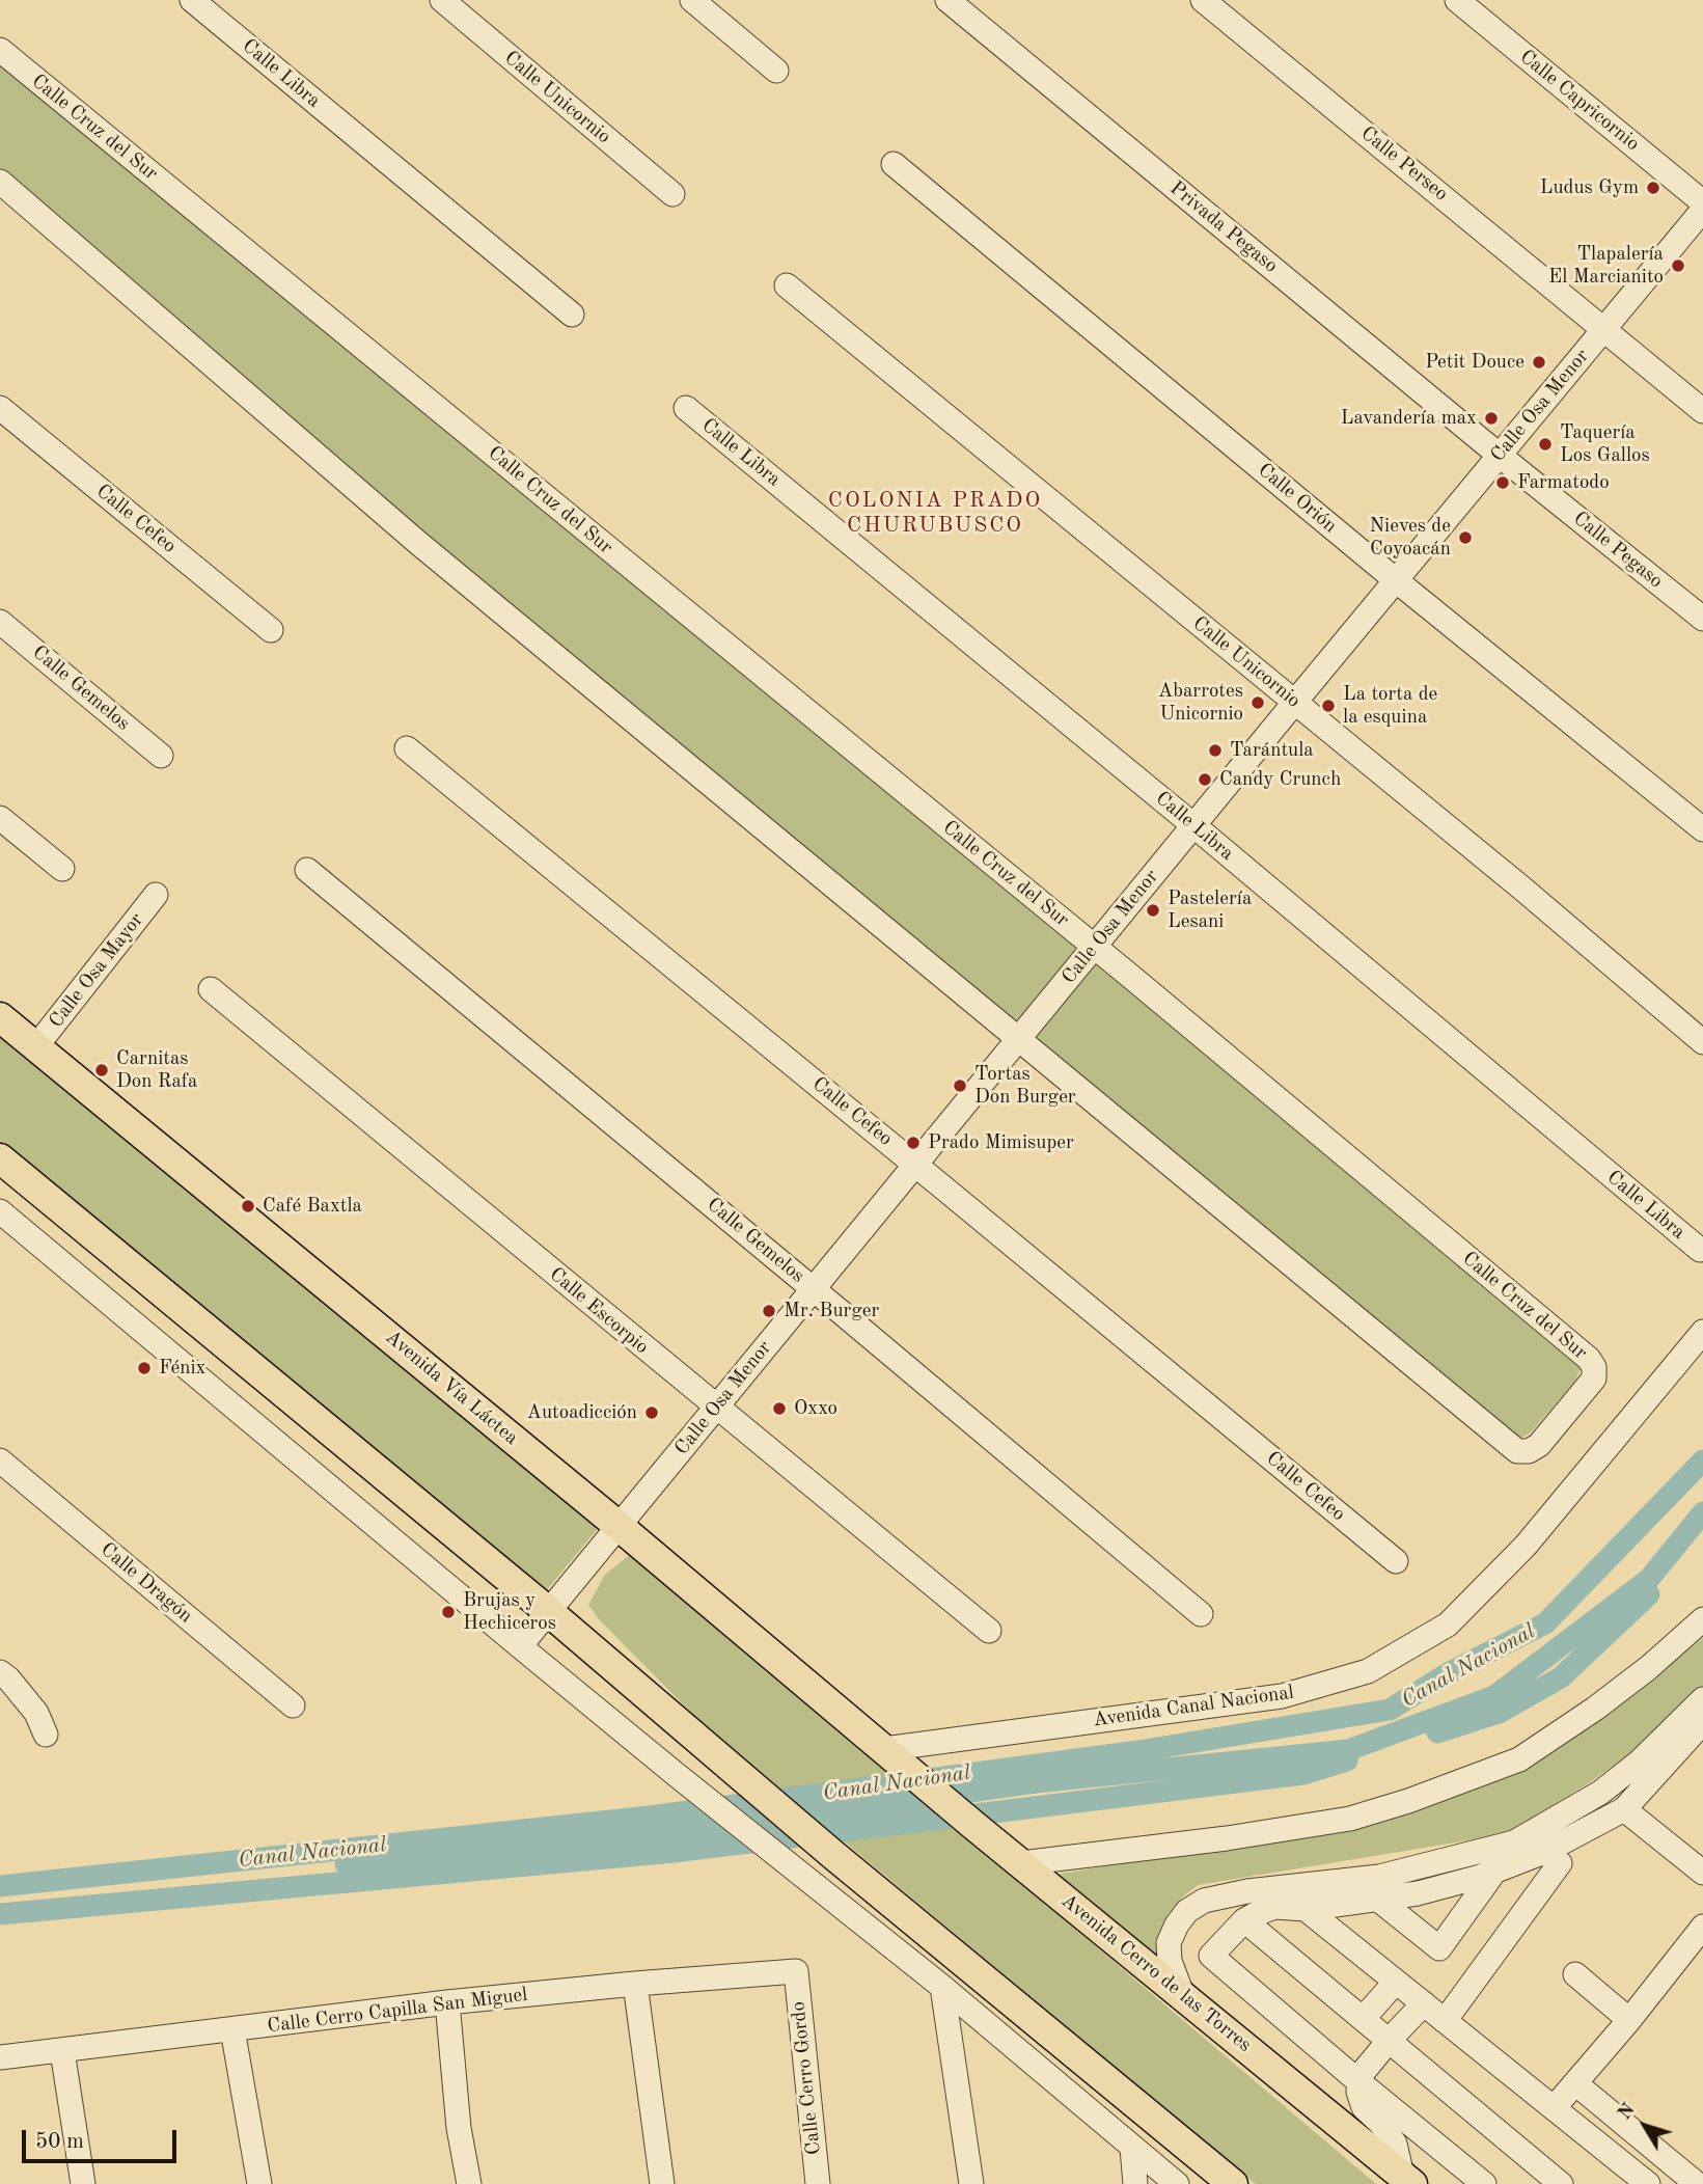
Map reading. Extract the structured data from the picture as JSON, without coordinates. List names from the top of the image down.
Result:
{
  "streets": {
    "main road": ["Avenida Vía Láctea", "Avenida Cerro de las Torres"],
    "street": [
      "Calle Libra",
      "Calle Unicornio",
      "Calle Capricornio",
      "Calle Cruz del Sur",
      "Calle Perseo",
      "Privada Pegaso",
      "Calle Osa Menor",
      "Calle Orión",
      "Calle Cefeo",
      "Calle Pegaso",
      "Calle Gemelos",
      "Calle Osa Mayor",
      "Calle Escorpio",
      "Calle Dragón",
      "Avenida Canal Nacional",
      "Calle Cerro Capilla San Miguel",
      "Calle Cerro Gordo"
    ]
  },
  "crossings": [
    ["Calle Libra", "Calle Osa Menor"],
    ["Calle Unicornio", "Calle Osa Menor"],
    ["Calle Cruz del Sur", "Calle Osa Menor"],
    ["Calle Perseo", "Calle Osa Menor"],
    ["Privada Pegaso", "Calle Osa Menor"],
    ["Privada Pegaso", "Calle Pegaso"],
    ["Calle Osa Menor", "Calle Orión"],
    ["Calle Osa Menor", "Calle Cefeo"],
    ["Calle Osa Menor", "Calle Pegaso"],
    ["Calle Osa Menor", "Calle Gemelos"],
    ["Calle Osa Menor", "Calle Escorpio"],
    ["Calle Osa Menor", "Avenida Vía Láctea"],
    ["Calle Osa Mayor", "Avenida Vía Láctea"],
    ["Avenida Vía Láctea", "Avenida Canal Nacional"],
    ["Avenida Vía Láctea", "Avenida Cerro de las Torres"],
    ["Avenida Canal Nacional", "Avenida Cerro de las Torres"],
    ["Calle Cerro Capilla San Miguel", "Calle Cerro Gordo"]
  ],
  "districts": ["COLONIA PRADO CHURUBUSCO"],
  "water": ["Canal Nacional"],
  "places": [
    "Ludus Gym",
    "Tlapalería El Marcianito",
    "Petit Douce",
    "Lavandería max",
    "Taquería Los Gallos",
    "Farmatodo",
    "Nieves de Coyoacán",
    "Abarrotes Unicornio",
    "La torta de la esquina",
    "Tarántula",
    "Candy Crunch",
    "Pastelería Lesani",
    "Carnitas Don Rafa",
    "Tortas Don Burger",
    "Prado Mimisuper",
    "Café Baxtla",
    "Mr. Burger",
    "Fénix",
    "Oxxo",
    "Autoadicción",
    "Brujas y Hechiceros"
  ],
  "scale_bar": "50 m",
  "north": "top left"
}
